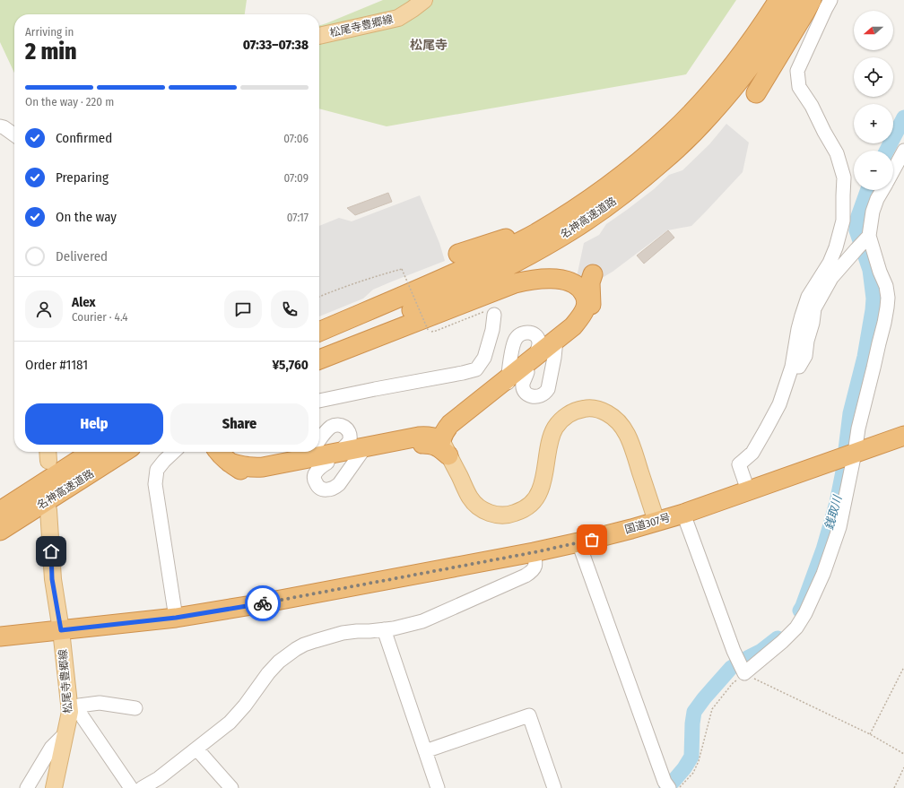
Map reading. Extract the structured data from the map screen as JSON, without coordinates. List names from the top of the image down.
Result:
{
  "streets": {
    "highway": ["名神高速道路", "国道307号"],
    "main road": ["松尾寺豊郷線"]
  },
  "crossings": [
    ["松尾寺豊郷線", "国道307号"]
  ],
  "districts": ["松尾寺"],
  "water": ["銭取川"],
  "north": "left",
  "page": {
    "map_buttons": ["+", "−"],
    "heading": ["2 min", "Arriving in", "07:33–07:38"],
    "panel": [
      "Alex",
      "Courier · 4.4",
      "Order #1181",
      "¥5,760"
    ],
    "bar": "On the way · 220 m",
    "list": [
      ["Confirmed", "07:06"],
      ["Preparing", "07:09"],
      ["On the way", "07:17"],
      "Delivered"
    ],
    "buttons": ["Help", "Share"]
  }
}
